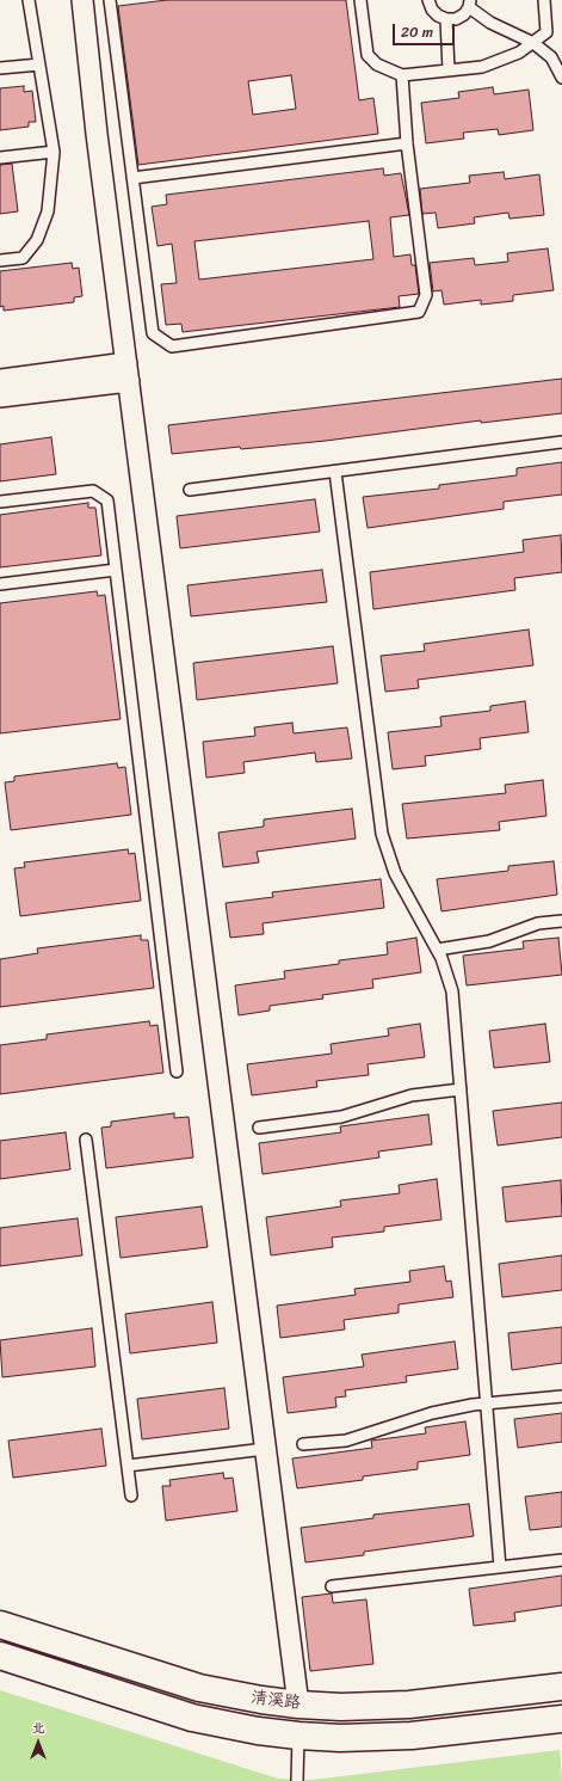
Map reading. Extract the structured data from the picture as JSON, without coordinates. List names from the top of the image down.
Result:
{
  "streets": {
    "street": ["清溪路"]
  },
  "scale_bar": "20 m",
  "north": "top"
}
